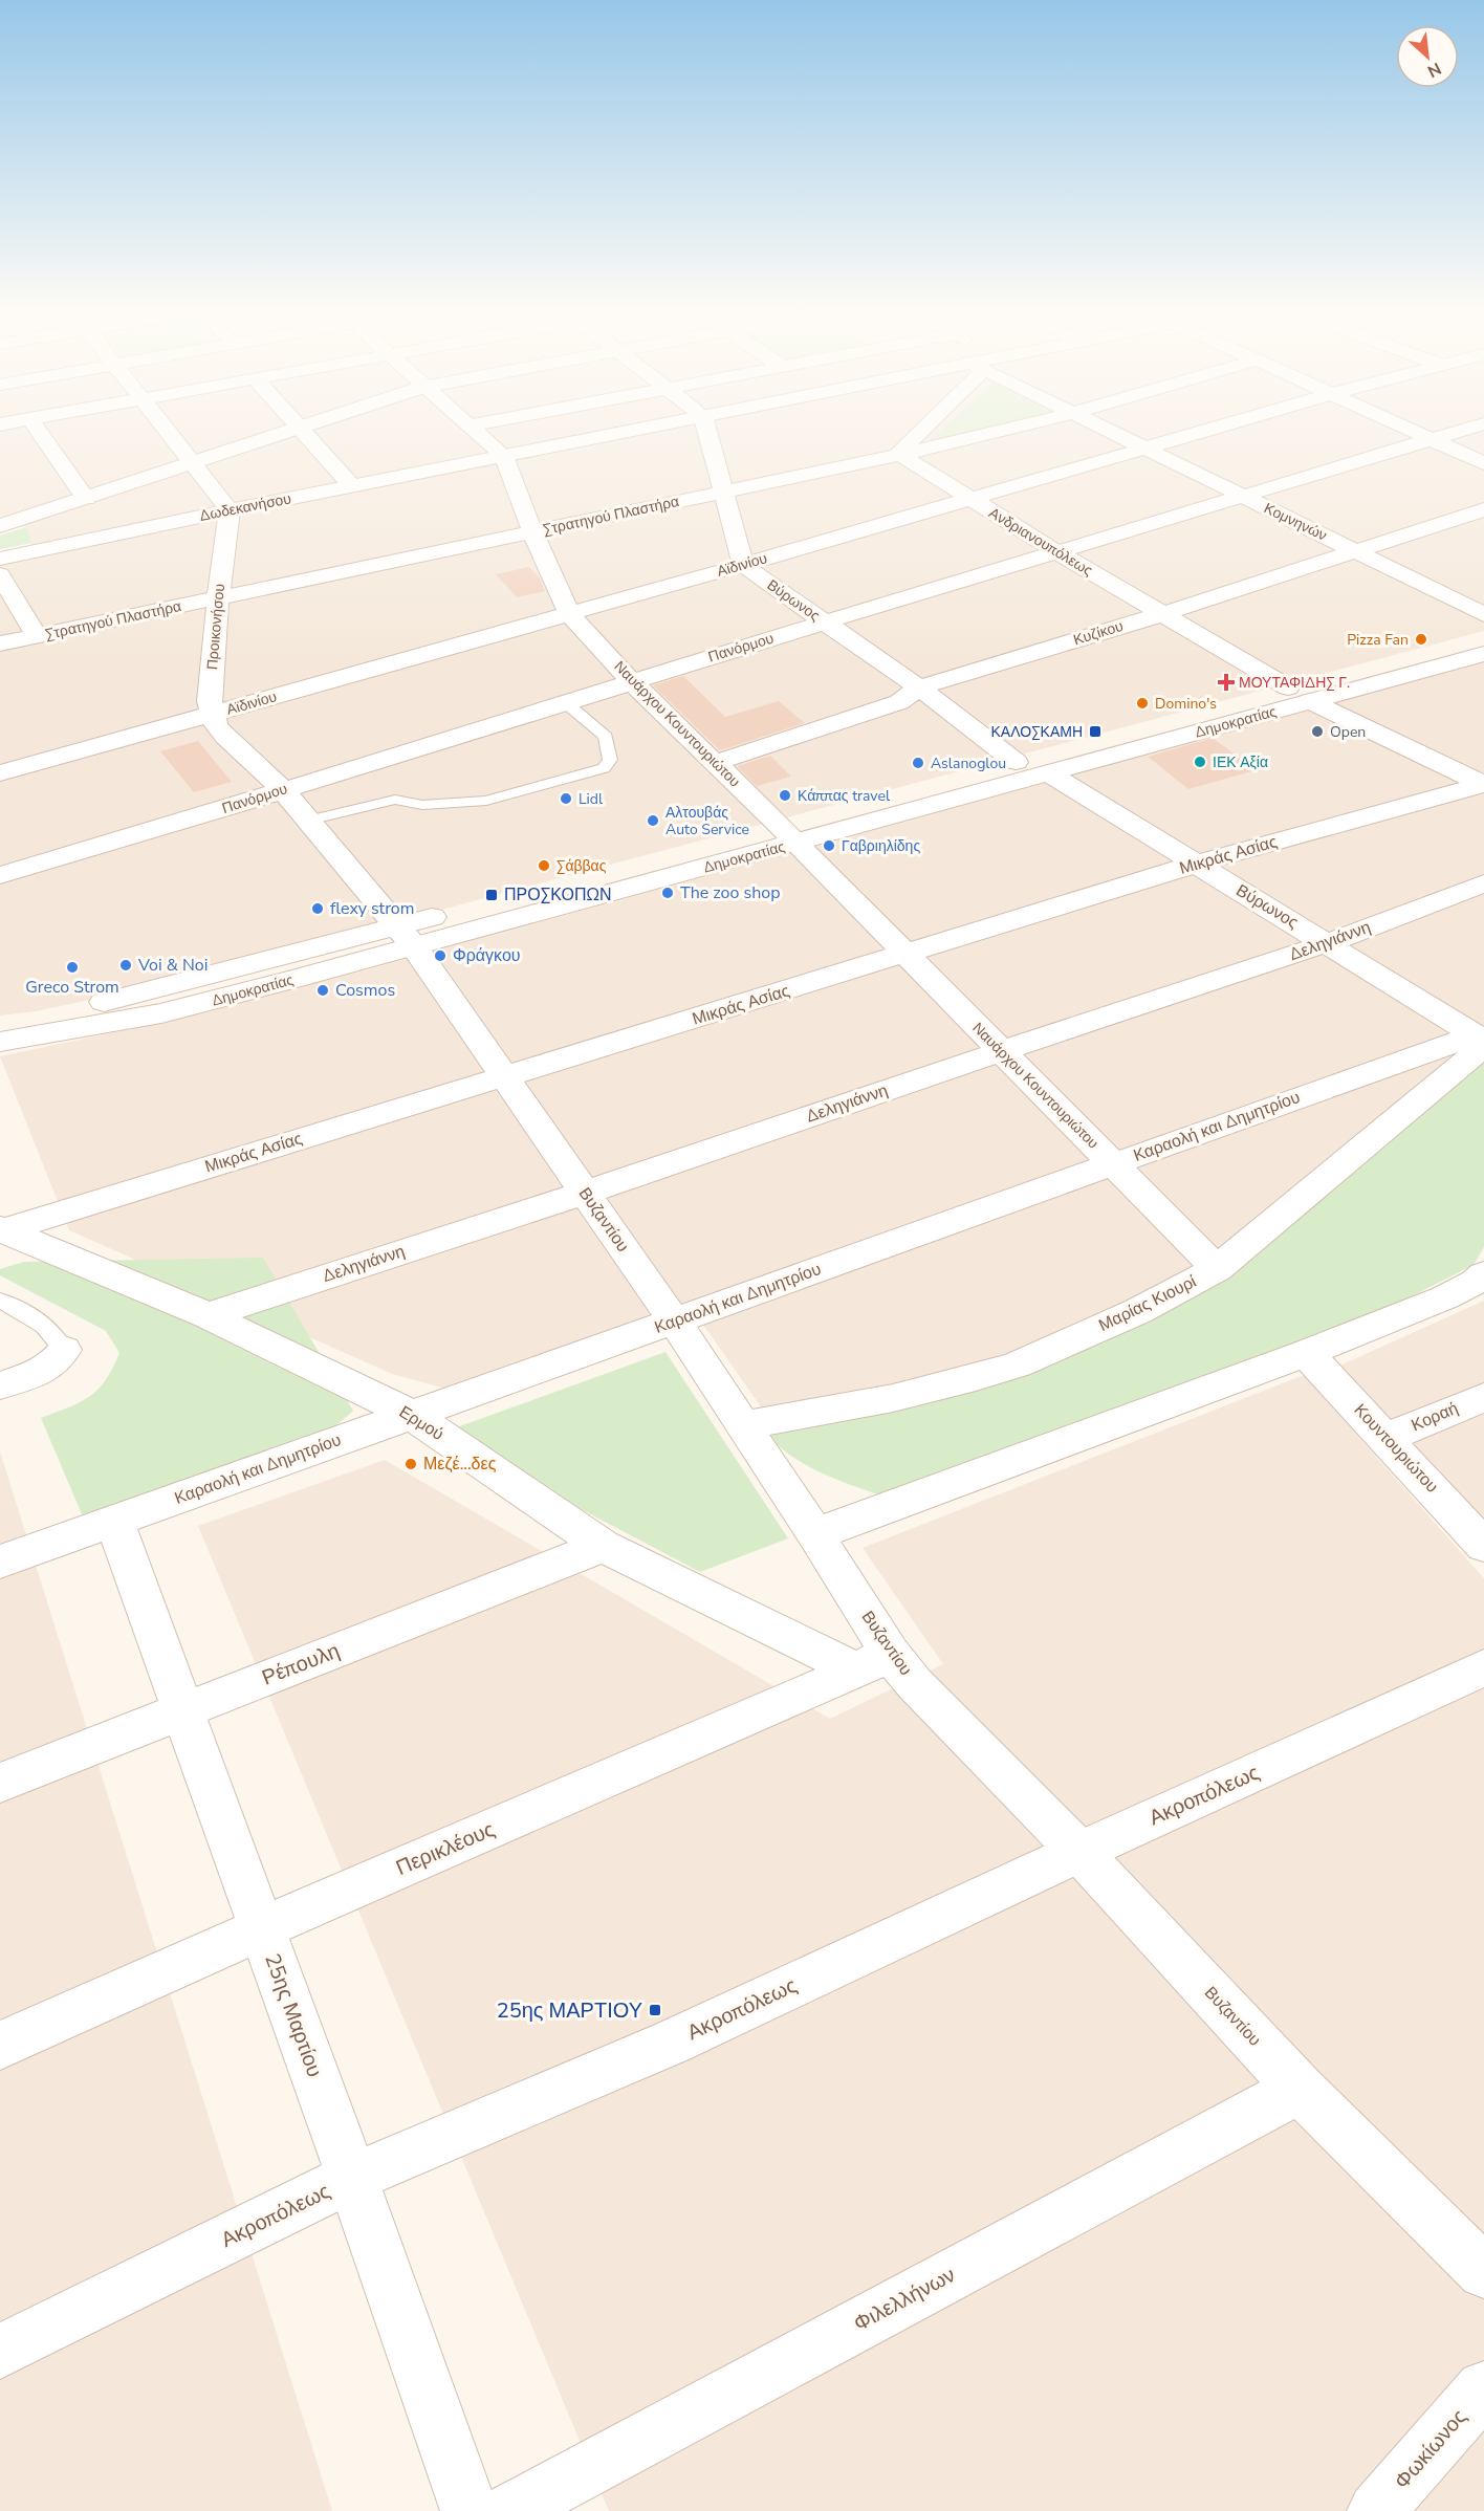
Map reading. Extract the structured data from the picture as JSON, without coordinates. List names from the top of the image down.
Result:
{
  "streets": {
    "street": [
      "Δωδεκανήσου",
      "Στρατηγού Πλαστήρα",
      "Κομνηνών",
      "Ανδριανουπόλεως",
      "Αϊδινίου",
      "Βύρωνος",
      "Προικονήσου",
      "Κυζίκου",
      "Πανόρμου",
      "Δημοκρατίας",
      "Ναυάρχου Κουντουριώτου",
      "Μικράς Ασίας",
      "Δεληγιάννη",
      "Καραολή και Δημητρίου",
      "Βυζαντίου",
      "Μαρίας Κιουρί",
      "Κοραή",
      "Ερμού",
      "Κουντουριώτου",
      "Ρέπουλη",
      "Ακροπόλεως",
      "Περικλέους",
      "25ης Μαρτίου",
      "Φιλελλήνων",
      "Φωκίωνος"
    ]
  },
  "crossings": [
    ["Δωδεκανήσου", "Προικονήσου"],
    ["Δωδεκανήσου", "Ναυάρχου Κουντουριώτου"],
    ["Στρατηγού Πλαστήρα", "Ανδριανουπόλεως"],
    ["Στρατηγού Πλαστήρα", "Προικονήσου"],
    ["Στρατηγού Πλαστήρα", "Ναυάρχου Κουντουριώτου"],
    ["Κομνηνών", "Αϊδινίου"],
    ["Κομνηνών", "Κυζίκου"],
    ["Κομνηνών", "Πανόρμου"],
    ["Ανδριανουπόλεως", "Αϊδινίου"],
    ["Ανδριανουπόλεως", "Κυζίκου"],
    ["Ανδριανουπόλεως", "Πανόρμου"],
    ["Ανδριανουπόλεως", "Δημοκρατίας"],
    ["Αϊδινίου", "Βύρωνος"],
    ["Αϊδινίου", "Προικονήσου"],
    ["Αϊδινίου", "Ναυάρχου Κουντουριώτου"],
    ["Βύρωνος", "Κυζίκου"],
    ["Βύρωνος", "Πανόρμου"],
    ["Βύρωνος", "Δημοκρατίας"],
    ["Βύρωνος", "Μικράς Ασίας"],
    ["Βύρωνος", "Δεληγιάννη"],
    ["Βύρωνος", "Καραολή και Δημητρίου"],
    ["Βύρωνος", "Μαρίας Κιουρί"],
    ["Κυζίκου", "Ναυάρχου Κουντουριώτου"],
    ["Πανόρμου", "Ναυάρχου Κουντουριώτου"],
    ["Δημοκρατίας", "Ναυάρχου Κουντουριώτου"],
    ["Δημοκρατίας", "Βυζαντίου"],
    ["Ναυάρχου Κουντουριώτου", "Μικράς Ασίας"],
    ["Ναυάρχου Κουντουριώτου", "Δεληγιάννη"],
    ["Ναυάρχου Κουντουριώτου", "Καραολή και Δημητρίου"],
    ["Ναυάρχου Κουντουριώτου", "Μαρίας Κιουρί"],
    ["Μικράς Ασίας", "Βυζαντίου"],
    ["Μικράς Ασίας", "Ερμού"],
    ["Δεληγιάννη", "Βυζαντίου"],
    ["Δεληγιάννη", "Ερμού"],
    ["Καραολή και Δημητρίου", "Βυζαντίου"],
    ["Καραολή και Δημητρίου", "Μαρίας Κιουρί"],
    ["Καραολή και Δημητρίου", "Ερμού"],
    ["Καραολή και Δημητρίου", "25ης Μαρτίου"],
    ["Βυζαντίου", "Μαρίας Κιουρί"],
    ["Βυζαντίου", "Ερμού"],
    ["Βυζαντίου", "Ακροπόλεως"],
    ["Βυζαντίου", "Περικλέους"],
    ["Βυζαντίου", "Φιλελλήνων"],
    ["Κοραή", "Κουντουριώτου"],
    ["Ερμού", "Ρέπουλη"],
    ["Ερμού", "Περικλέους"],
    ["Ρέπουλη", "25ης Μαρτίου"],
    ["Ακροπόλεως", "25ης Μαρτίου"],
    ["Περικλέους", "25ης Μαρτίου"]
  ],
  "places": {
    "other": [
      "Pizza Fan",
      "Domino's",
      "Open",
      "ΙΕΚ Αξία",
      "Aslanoglou",
      "Κάππας travel",
      "Lidl",
      "Αλτουβάς Auto Service",
      "Γαβριηλίδης",
      "Σάββας",
      "The zoo shop",
      "flexy strom",
      "Φράγκου",
      "Voi & Noi",
      "Greco Strom",
      "Cosmos",
      "Μεζέ...δες"
    ],
    "health": ["ΜΟΥΤΑΦΙΔΗΣ Γ."],
    "transit": ["ΚΑΛΟΣΚΑΜΗ", "ΠΡΟΣΚΟΠΩΝ", "25ης ΜΑΡΤΙΟΥ"]
  },
  "north": "bottom right"
}
